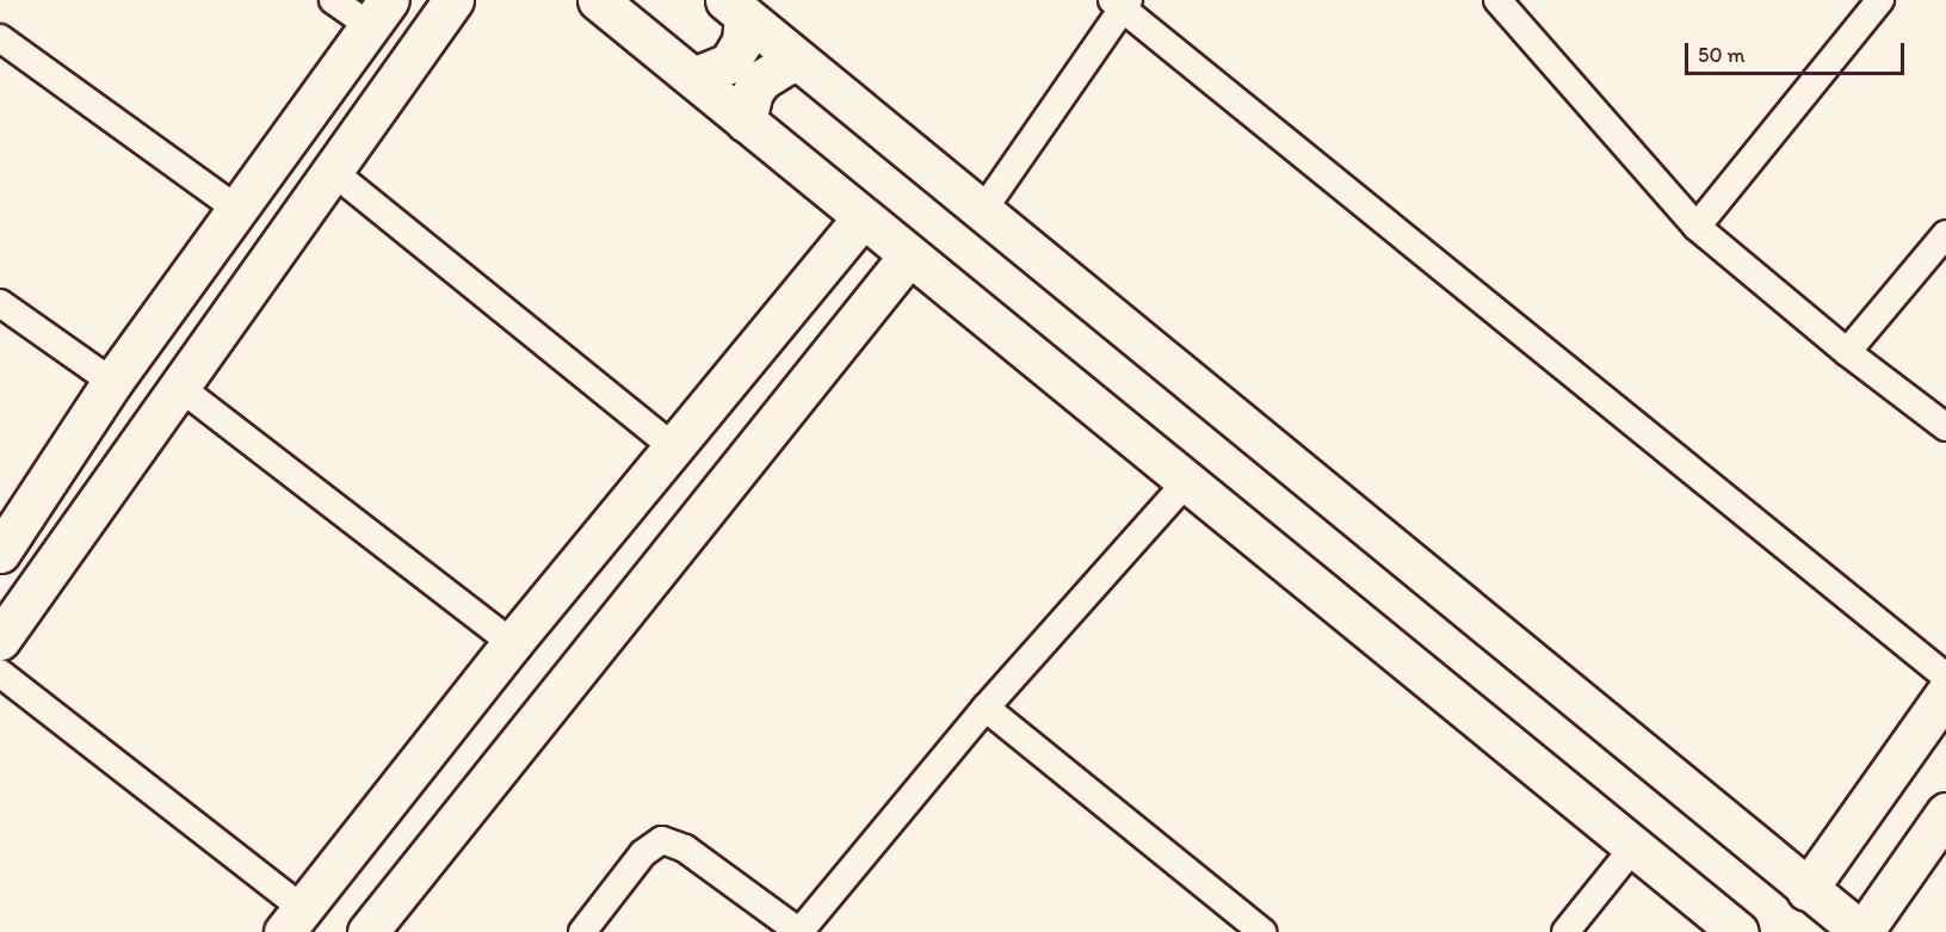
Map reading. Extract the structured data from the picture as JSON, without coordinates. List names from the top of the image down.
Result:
{
  "scale_bar": "50 m"
}
